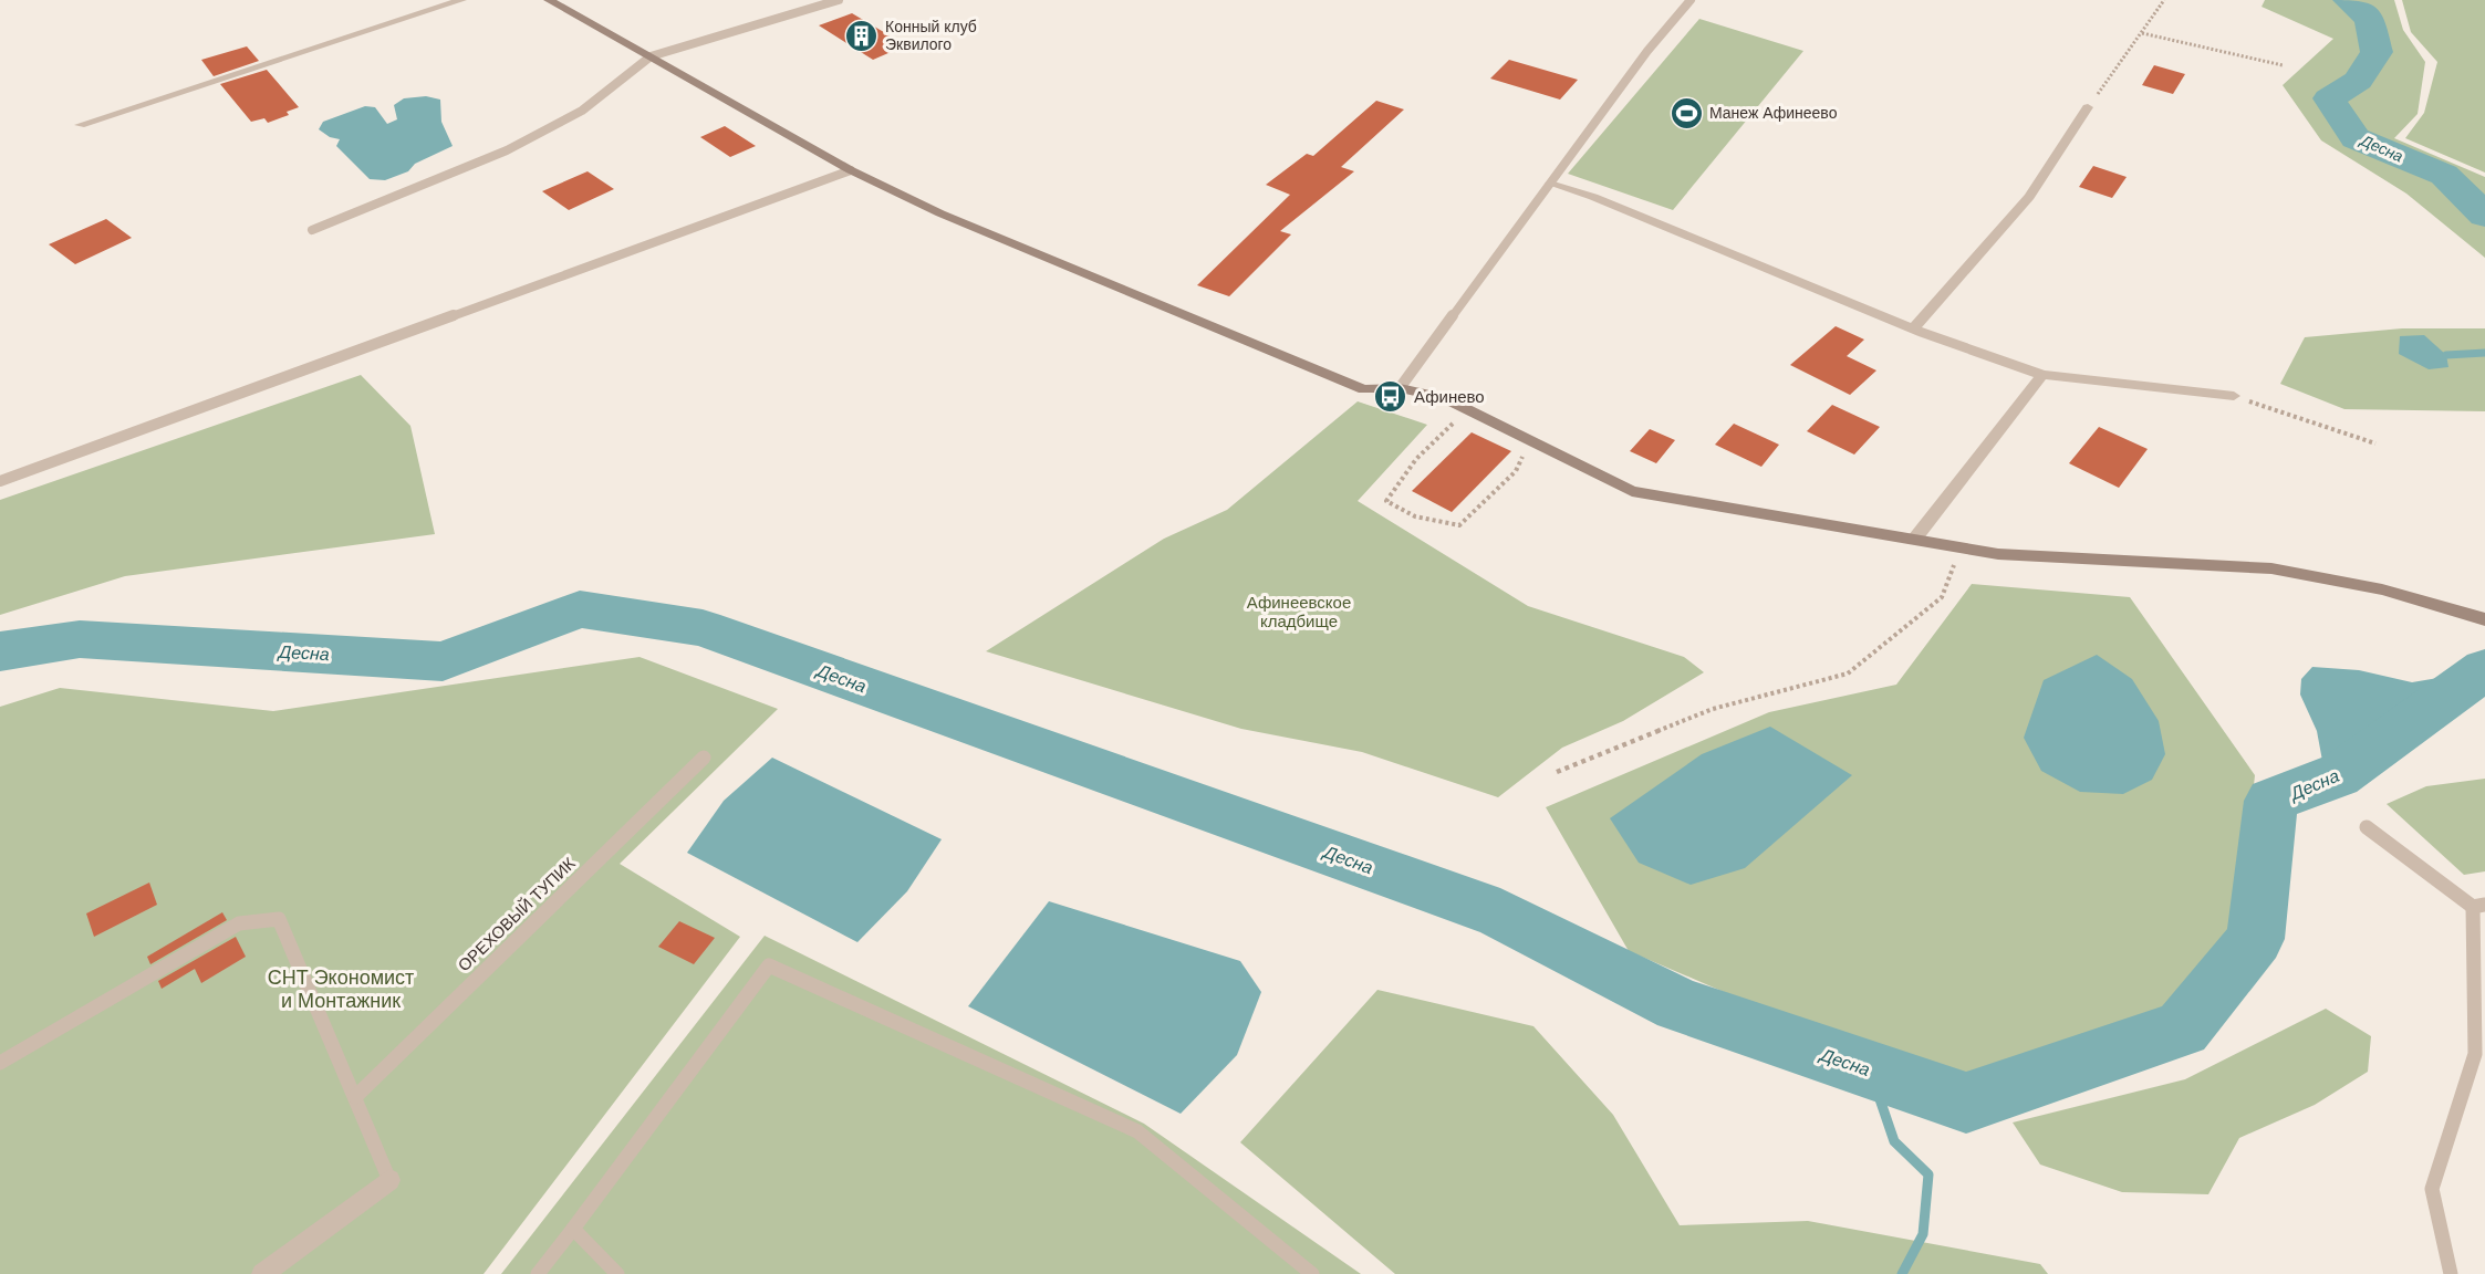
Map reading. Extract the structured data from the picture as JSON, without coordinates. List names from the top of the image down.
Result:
{
  "streets": {
    "lane": ["ОРЕХОВЫЙ ТУПИК"]
  },
  "water": ["Десна"],
  "parks": ["Афинеевское кладбище", "СНТ Экономист и Монтажник"],
  "places": {
    "building": ["Конный клуб Эквилого"],
    "sports": ["Манеж Афинеево"],
    "bus stop": ["Афинево"]
  }
}
